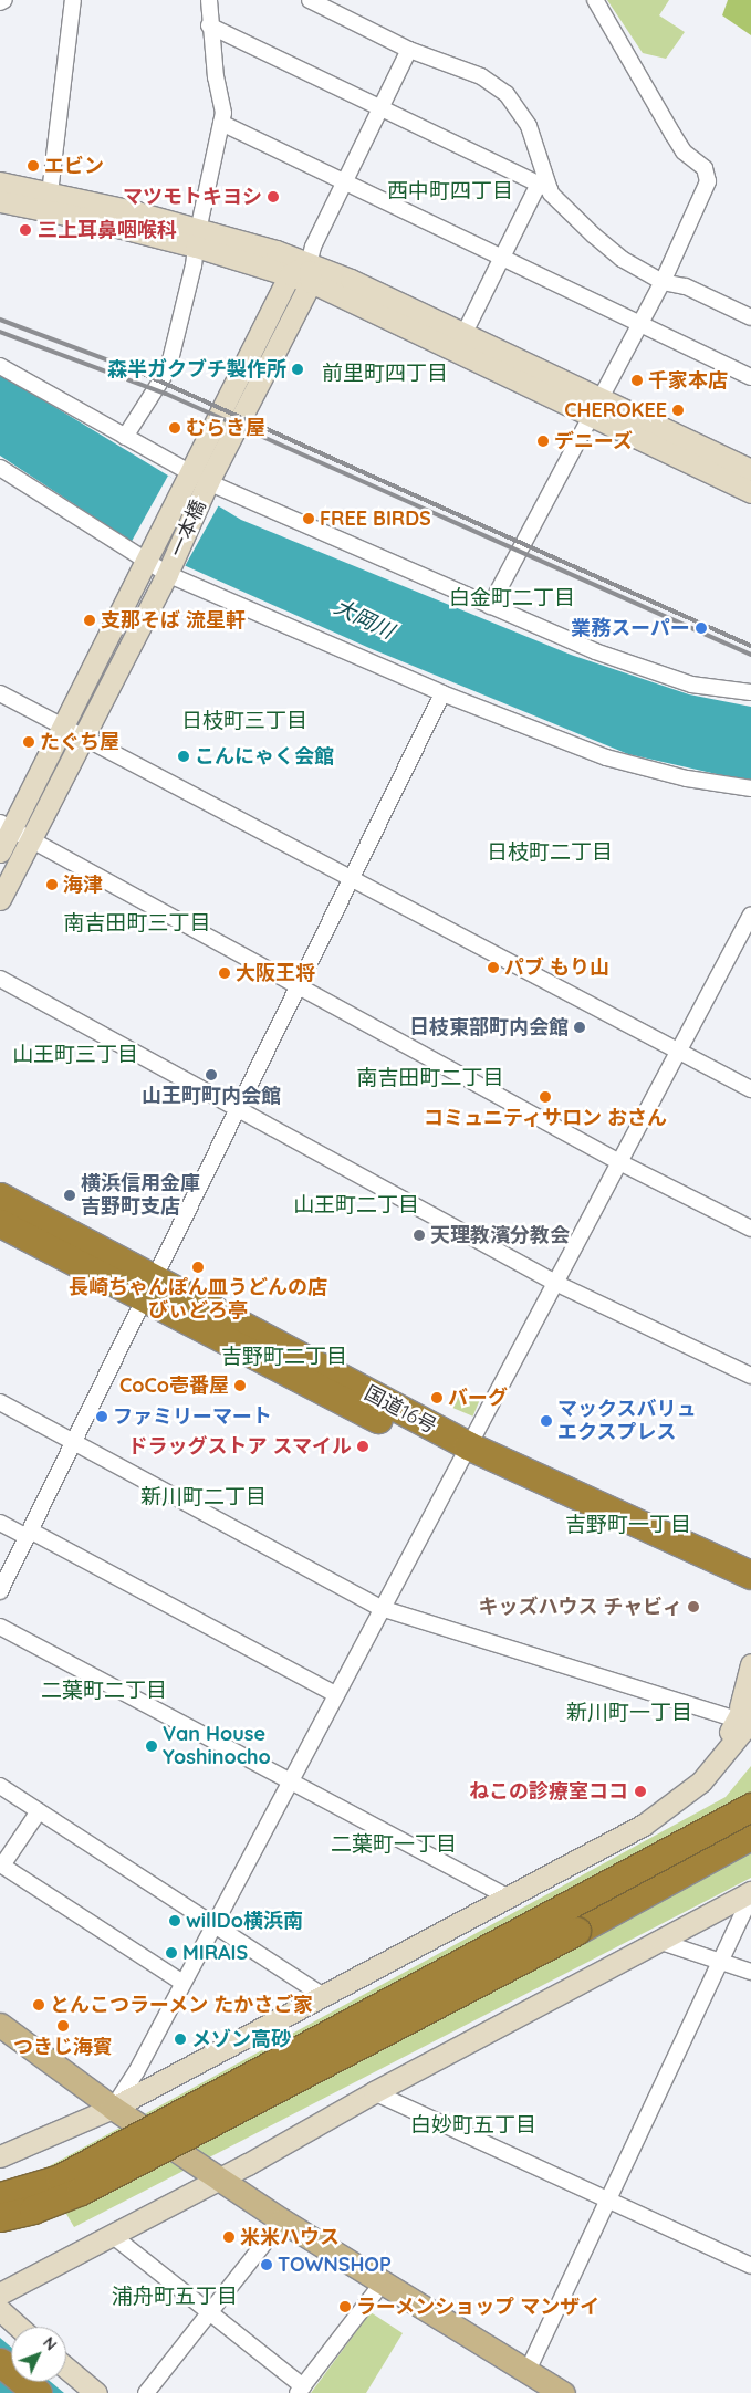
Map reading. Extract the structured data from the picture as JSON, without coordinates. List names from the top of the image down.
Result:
{
  "streets": {
    "highway": ["国道16号"],
    "street": ["一本橋"]
  },
  "districts": [
    "西中町四丁目",
    "前里町四丁目",
    "白金町二丁目",
    "日枝町三丁目",
    "日枝町二丁目",
    "南吉田町三丁目",
    "山王町三丁目",
    "南吉田町二丁目",
    "山王町二丁目",
    "吉野町二丁目",
    "新川町二丁目",
    "吉野町一丁目",
    "二葉町二丁目",
    "新川町一丁目",
    "二葉町一丁目",
    "白妙町五丁目",
    "浦舟町五丁目"
  ],
  "water": ["大岡川"],
  "places": [
    "エビン",
    "マツモトキヨシ",
    "三上耳鼻咽喉科",
    "森半ガクブチ製作所",
    "千家本店",
    "CHEROKEE",
    "むらき屋",
    "デニーズ",
    "FREE BIRDS",
    "支那そば 流星軒",
    "業務スーパー",
    "たぐち屋",
    "こんにゃく会館",
    "海津",
    "パブ もり山",
    "大阪王将",
    "日枝東部町内会館",
    "山王町町内会館",
    "コミュニティサロン おさん",
    "横浜信用金庫 吉野町支店",
    "天理教濱分教会",
    "長崎ちゃんぽん皿うどんの店 びぃどろ亭",
    "CoCo壱番屋",
    "バーグ",
    "ファミリーマート",
    "マックスバリュ エクスプレス",
    "ドラッグストア スマイル",
    "キッズハウス チャビィ",
    "Van House Yoshinocho",
    "ねこの診療室ココ",
    "willDo横浜南",
    "MIRAIS",
    "とんこつラーメン たかさご家",
    "つきじ海賓",
    "メゾン高砂",
    "米米ハウス",
    "TOWNSHOP",
    "ラーメンショップ マンザイ"
  ],
  "north": "top right"
}
